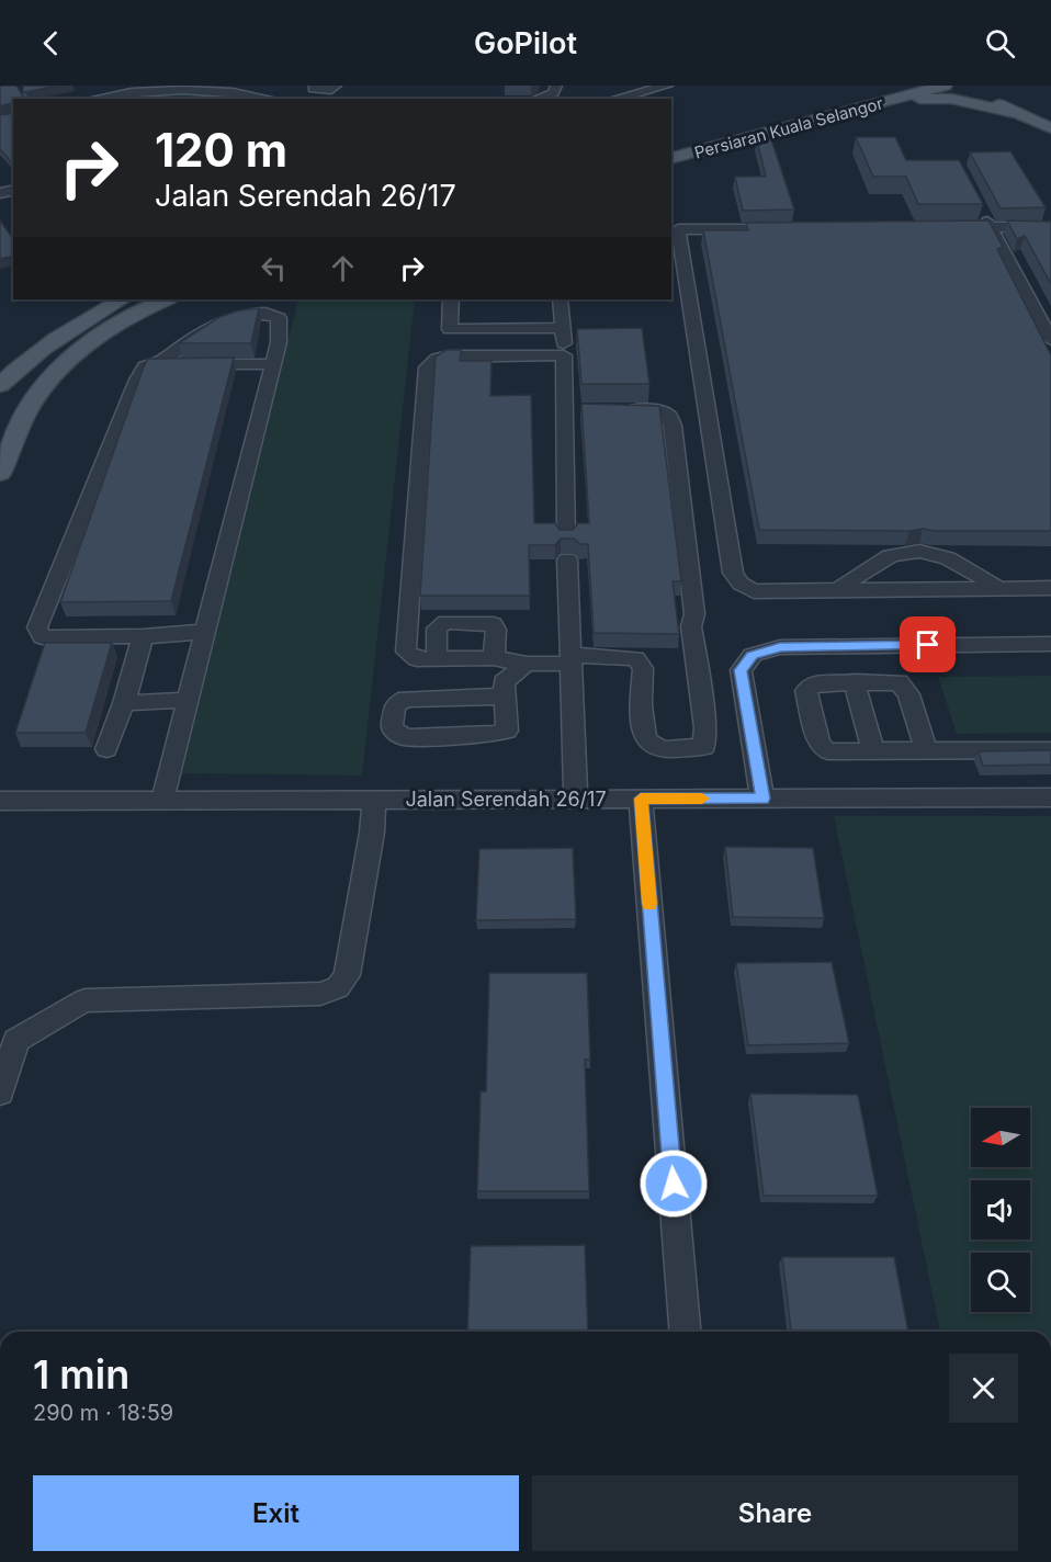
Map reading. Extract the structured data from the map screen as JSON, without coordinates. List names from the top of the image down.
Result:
{
  "streets": {
    "main road": ["Persiaran Kuala Selangor"],
    "street": ["Jalan Serendah 26/17"]
  },
  "north": "left",
  "page": {
    "header": "GoPilot",
    "turn": ["120 m", "Jalan Serendah 26/17"],
    "heading": ["1 min", "290 m · 18:59"],
    "buttons": ["Exit", "Share"]
  }
}
